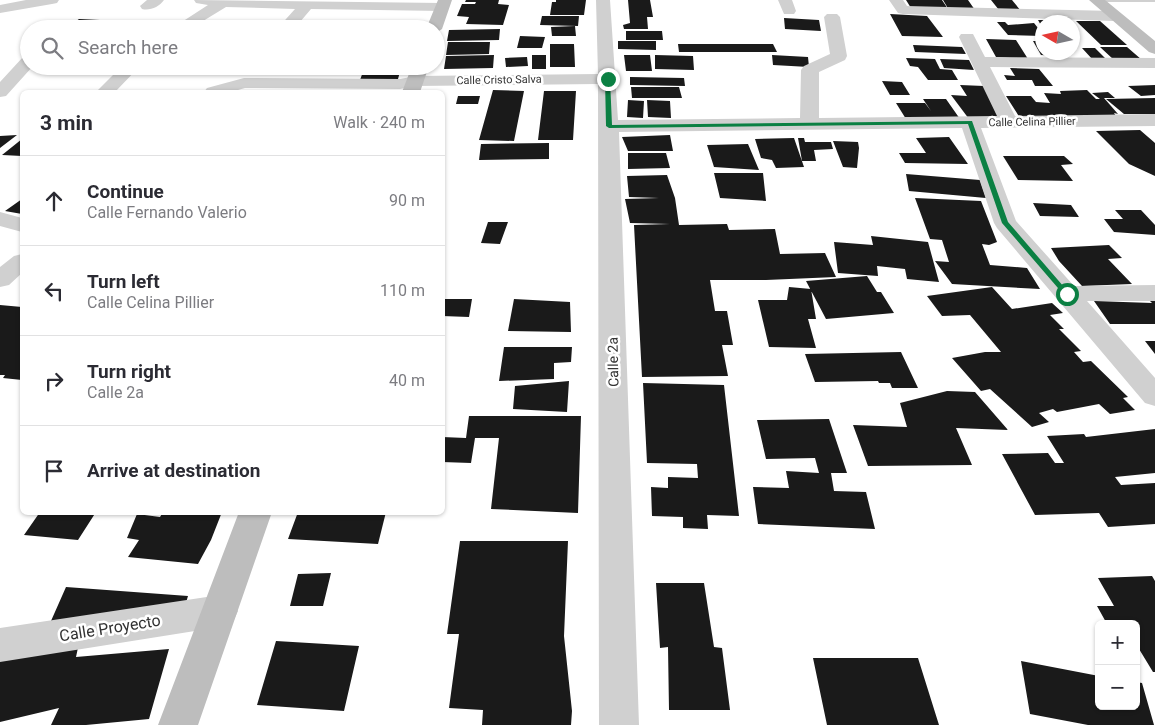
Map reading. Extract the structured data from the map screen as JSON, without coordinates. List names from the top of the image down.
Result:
{
  "streets": {
    "street": [
      "Calle Cristo Salva",
      "Calle Celina Pillier",
      "Calle 2a",
      "Calle Proyecto"
    ]
  },
  "crossings": [
    ["Calle Cristo Salva", "Calle 2a"],
    ["Calle Celina Pillier", "Calle 2a"]
  ],
  "north": "left",
  "page": {
    "search": "Search here",
    "heading": ["3 min", "Walk · 240 m"],
    "list": [
      ["Continue", "Calle Fernando Valerio", "90 m"],
      ["Turn left", "Calle Celina Pillier", "110 m"],
      ["Turn right", "Calle 2a", "40 m"],
      "Arrive at destination"
    ],
    "map_buttons": ["+", "−"]
  }
}
